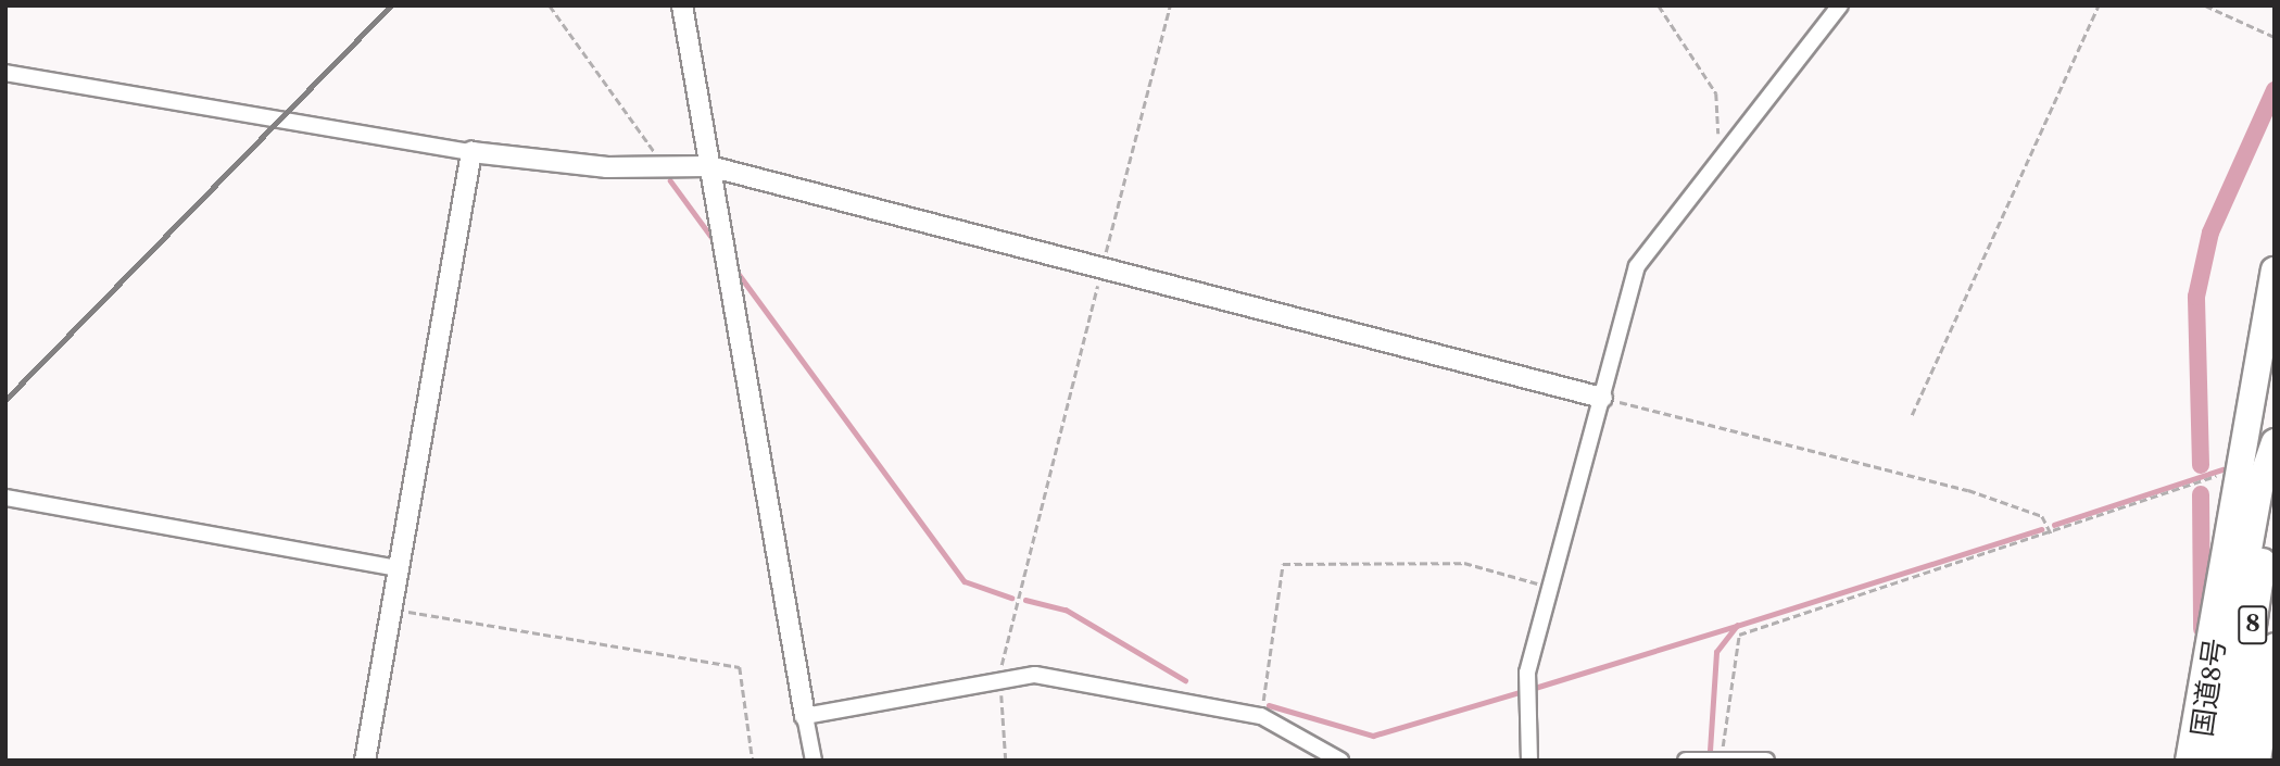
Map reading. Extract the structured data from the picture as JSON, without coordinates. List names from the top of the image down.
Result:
{
  "streets": {
    "highway": ["8", "国道8号"]
  }
}
